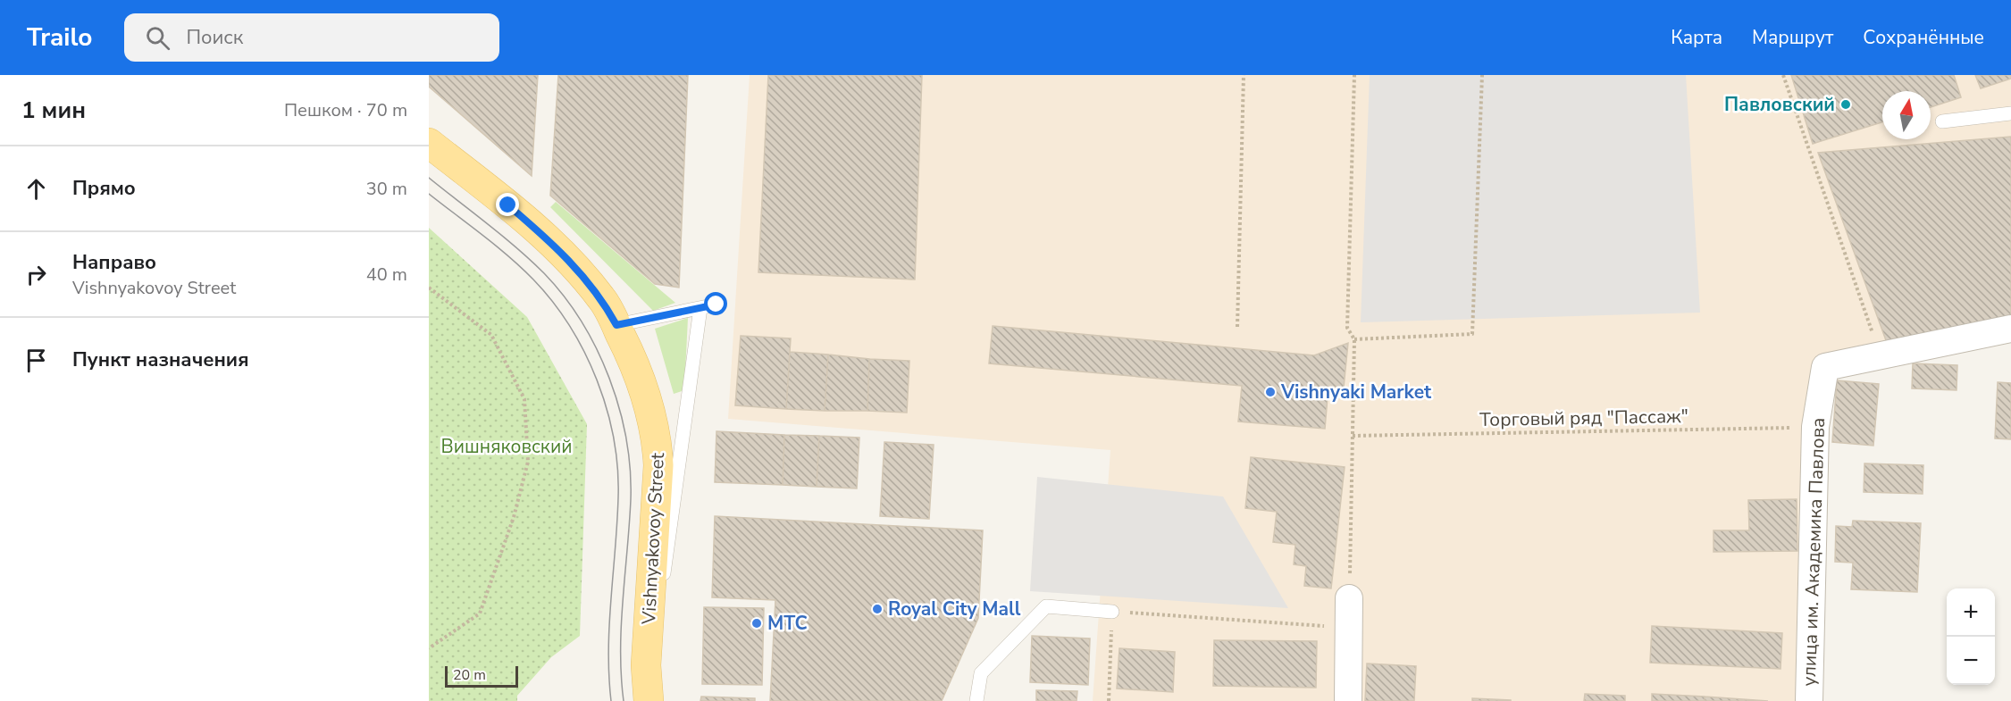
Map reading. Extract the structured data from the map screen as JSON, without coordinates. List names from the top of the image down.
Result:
{
  "streets": {
    "main road": ["Vishnyakovoy Street"],
    "street": ["улица им. Академика Павлова"],
    "path": ["Торговый ряд \"Пассаж\""]
  },
  "crossings": [
    ["Торговый ряд \"Пассаж\"", "улица им. Академика Павлова"]
  ],
  "parks": ["Вишняковский"],
  "places": [
    "Павловский",
    "Vishnyaki Market",
    "Royal City Mall",
    "МТС"
  ],
  "scale_bar": "20 m",
  "north": "top",
  "page": {
    "header": "Trailo",
    "search": "Поиск",
    "nav": ["Карта", "Маршрут", "Сохранённые"],
    "heading": ["1 мин", "Пешком · 70 m"],
    "list": [
      ["Прямо", "30 m"],
      ["Направо", "Vishnyakovoy Street", "40 m"],
      "Пункт назначения"
    ],
    "map_buttons": ["+", "−"],
    "scale": "20 m"
  }
}
